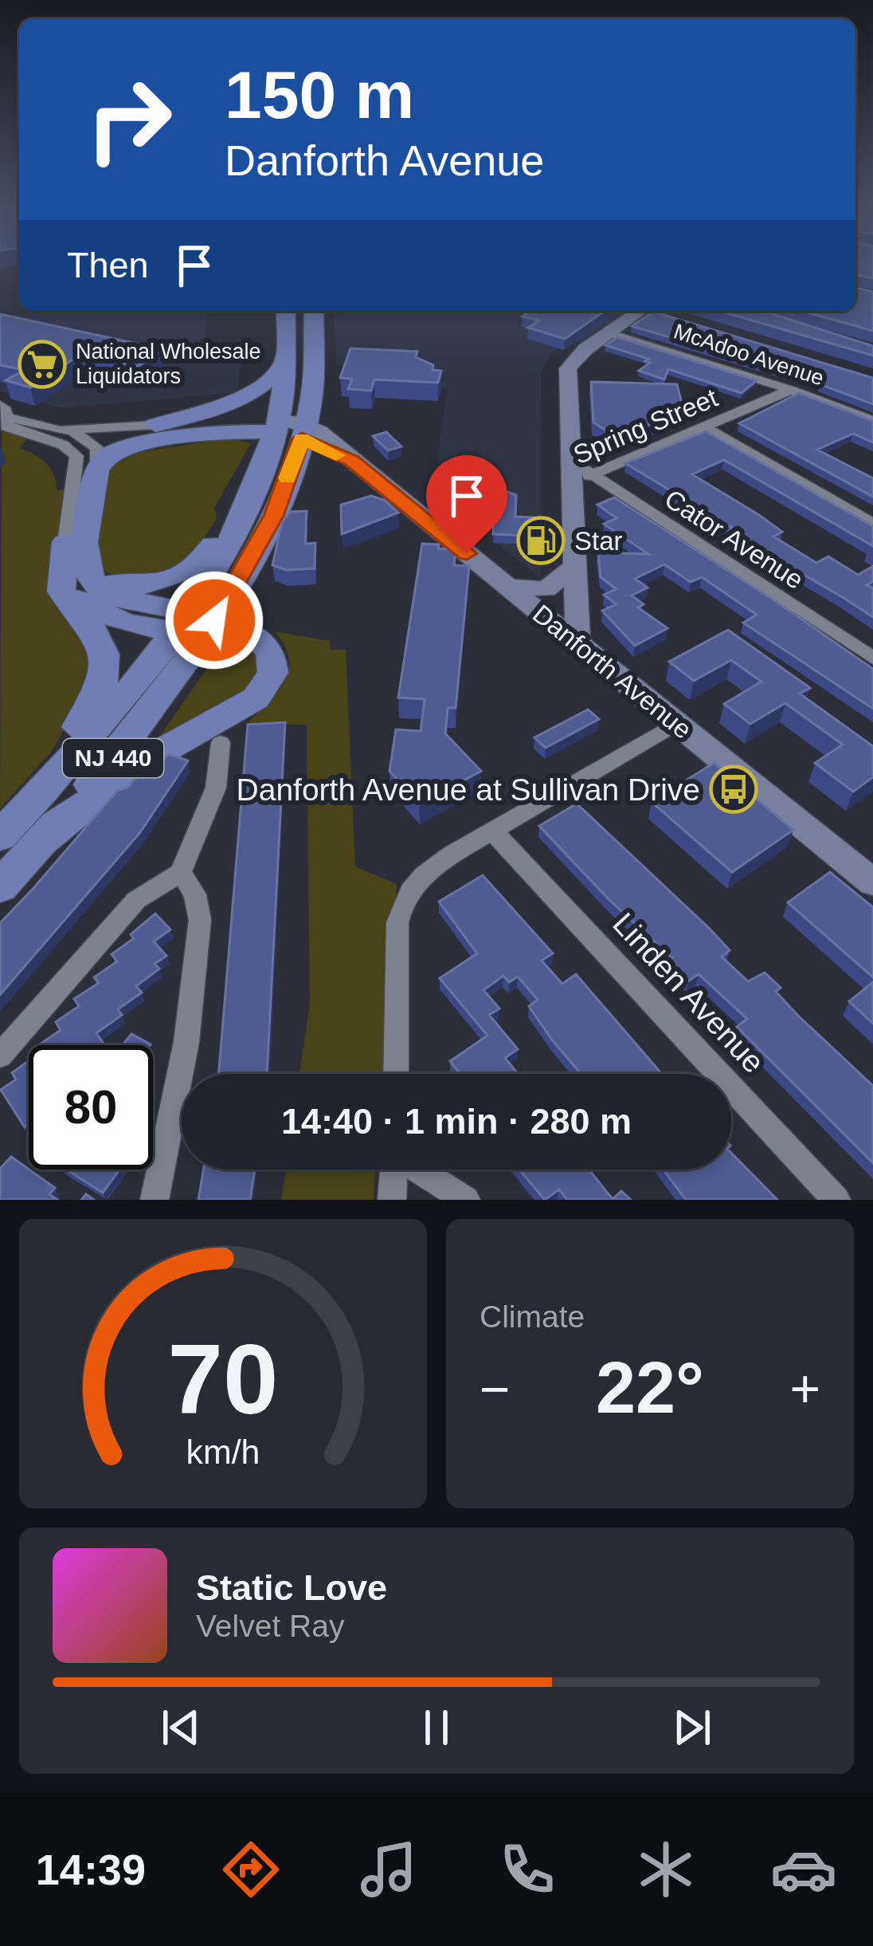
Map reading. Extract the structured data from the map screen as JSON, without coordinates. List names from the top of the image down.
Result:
{
  "streets": {
    "highway": ["NJ 440"],
    "main road": ["Danforth Avenue"],
    "street": [
      "McAdoo Avenue",
      "Spring Street",
      "Cator Avenue",
      "Linden Avenue"
    ]
  },
  "crossings": [
    ["McAdoo Avenue", "Spring Street"],
    ["Spring Street", "Cator Avenue"],
    ["Danforth Avenue", "NJ 440"]
  ],
  "places": {
    "supermarket": ["National Wholesale Liquidators"],
    "fuel station": ["Star"],
    "bus stop": ["Danforth Avenue at Sullivan Drive"]
  },
  "page": {
    "turn": ["150 m", "Danforth Avenue"],
    "then": "Then",
    "limit": "80",
    "trip": "14:40 · 1 min · 280 m",
    "tile": "Climate",
    "heat": ["−", "22°", "+"],
    "song": ["Static Love", "Velvet Ray"],
    "tabs": "14:39",
    "gauge": ["70", "km/h"]
  }
}
